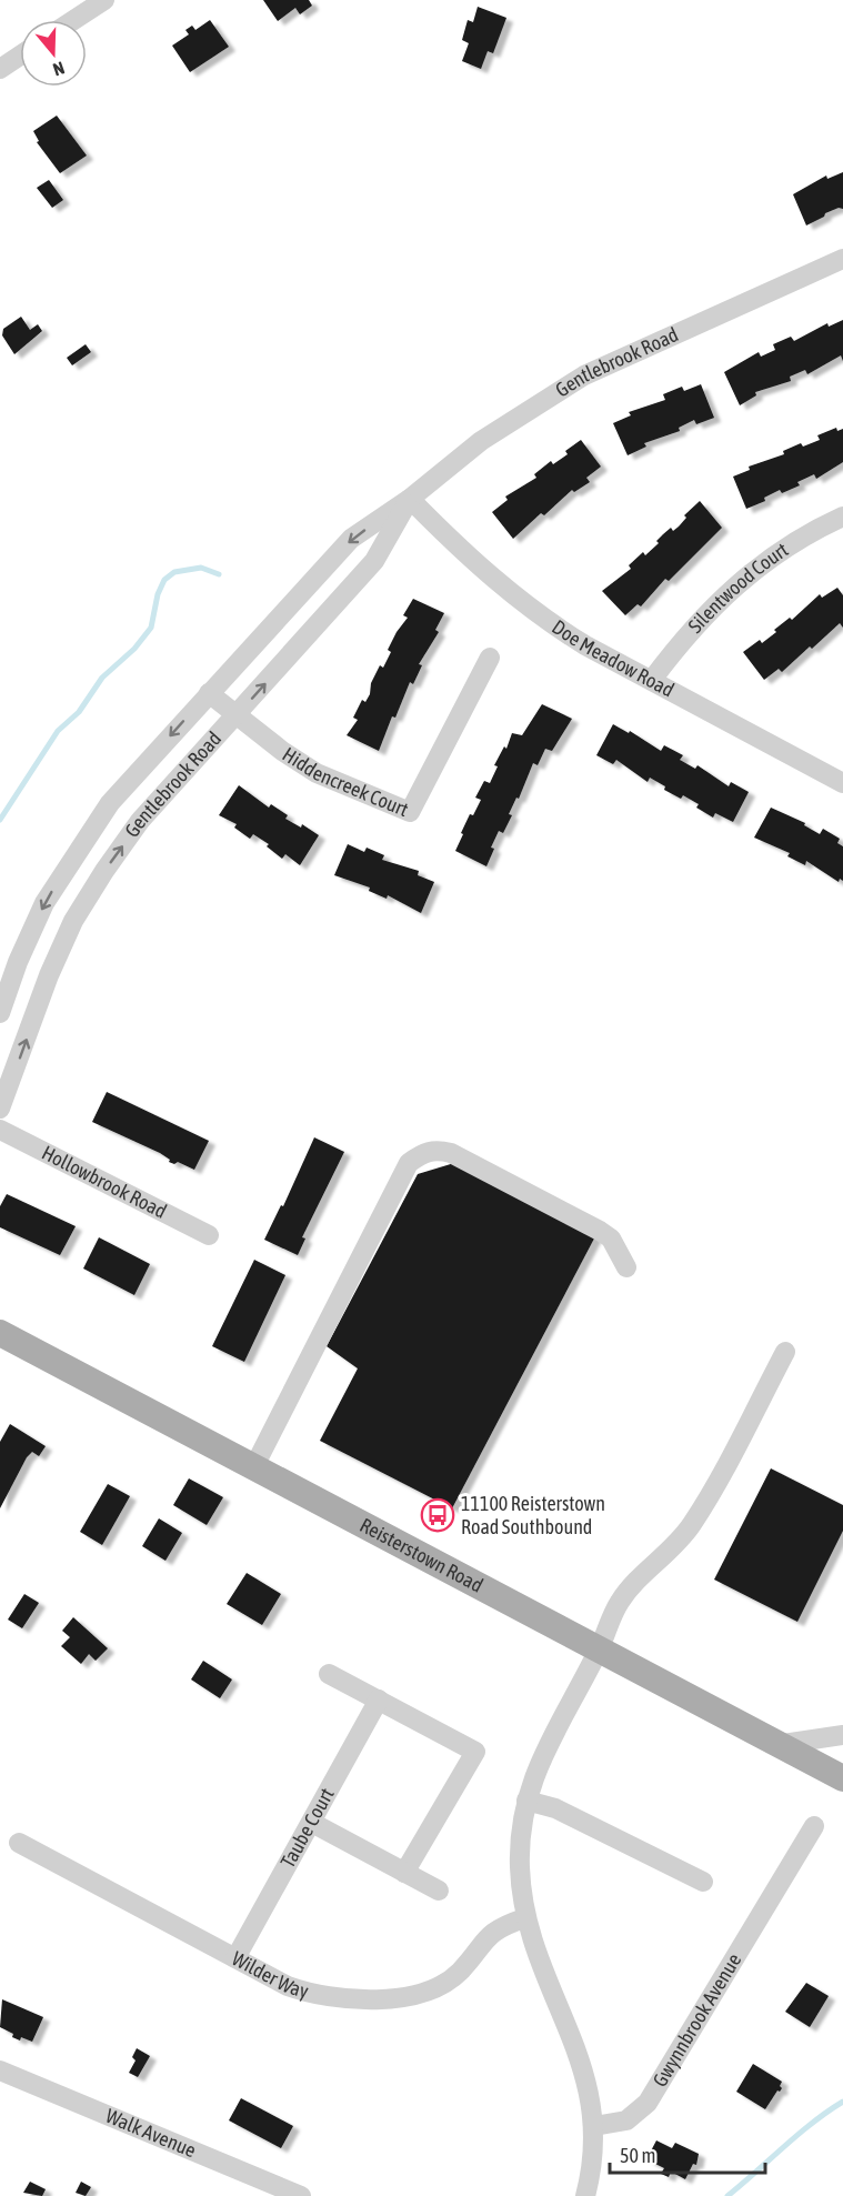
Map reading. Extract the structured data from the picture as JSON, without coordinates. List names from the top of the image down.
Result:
{
  "streets": {
    "main road": ["Reisterstown Road"],
    "street": [
      "Gentlebrook Road",
      "Silentwood Court",
      "Doe Meadow Road",
      "Hiddencreek Court",
      "Hollowbrook Road",
      "Taube Court",
      "Wilder Way",
      "Gwynnbrook Avenue",
      "Walk Avenue"
    ]
  },
  "crossings": [
    ["Gentlebrook Road", "Doe Meadow Road"],
    ["Gentlebrook Road", "Hiddencreek Court"],
    ["Silentwood Court", "Doe Meadow Road"],
    ["Taube Court", "Wilder Way"]
  ],
  "places": {
    "bus stop": ["11100 Reisterstown Road Southbound"]
  },
  "scale_bar": "50 m",
  "north": "bottom"
}
